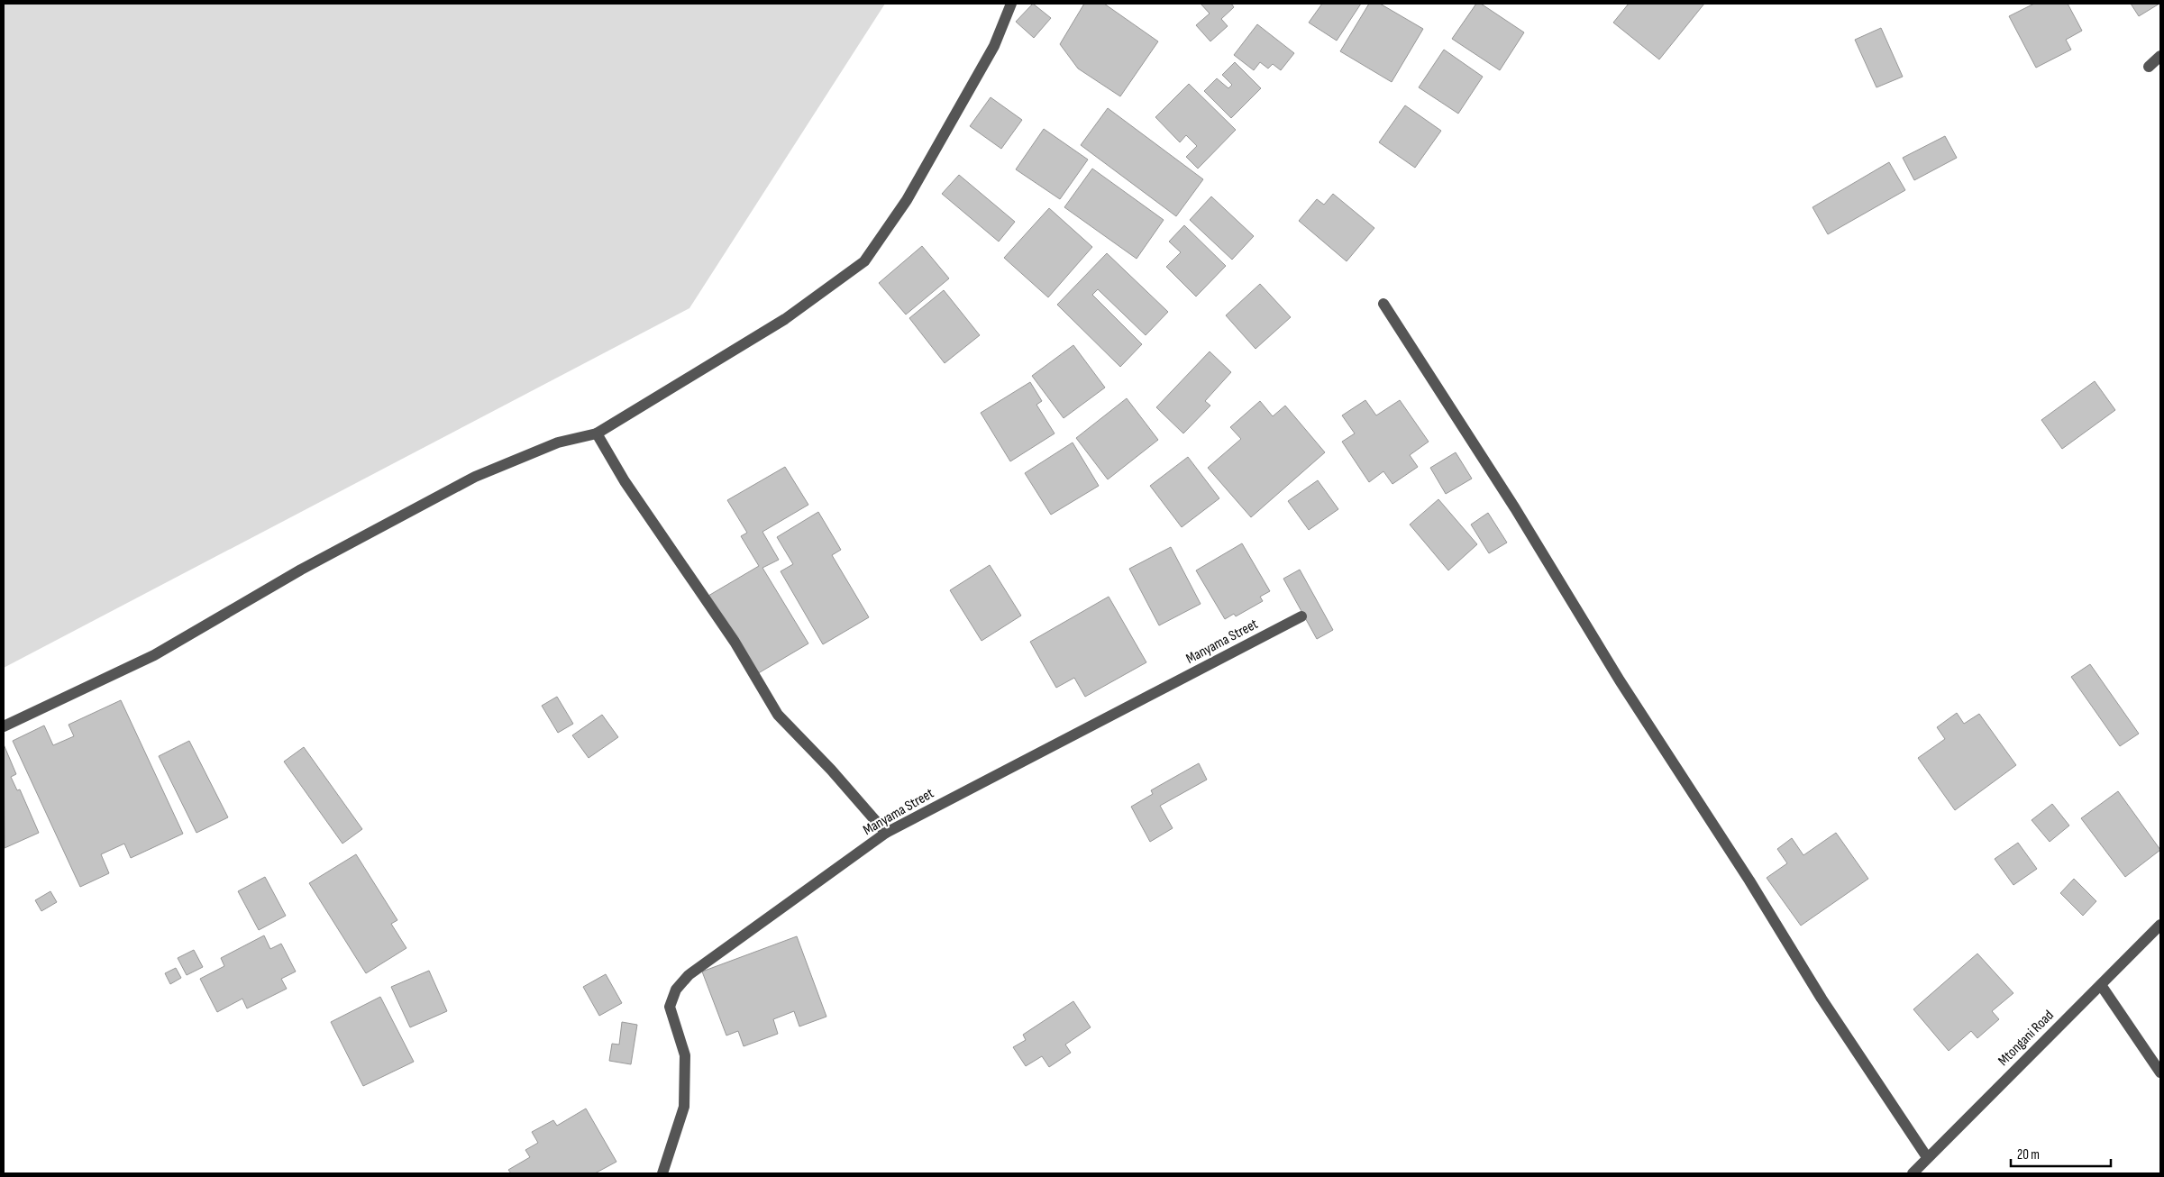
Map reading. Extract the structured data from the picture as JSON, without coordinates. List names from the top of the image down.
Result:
{
  "streets": {
    "street": ["Manyama Street", "Mtongani Road"]
  },
  "scale_bar": "20 m"
}
